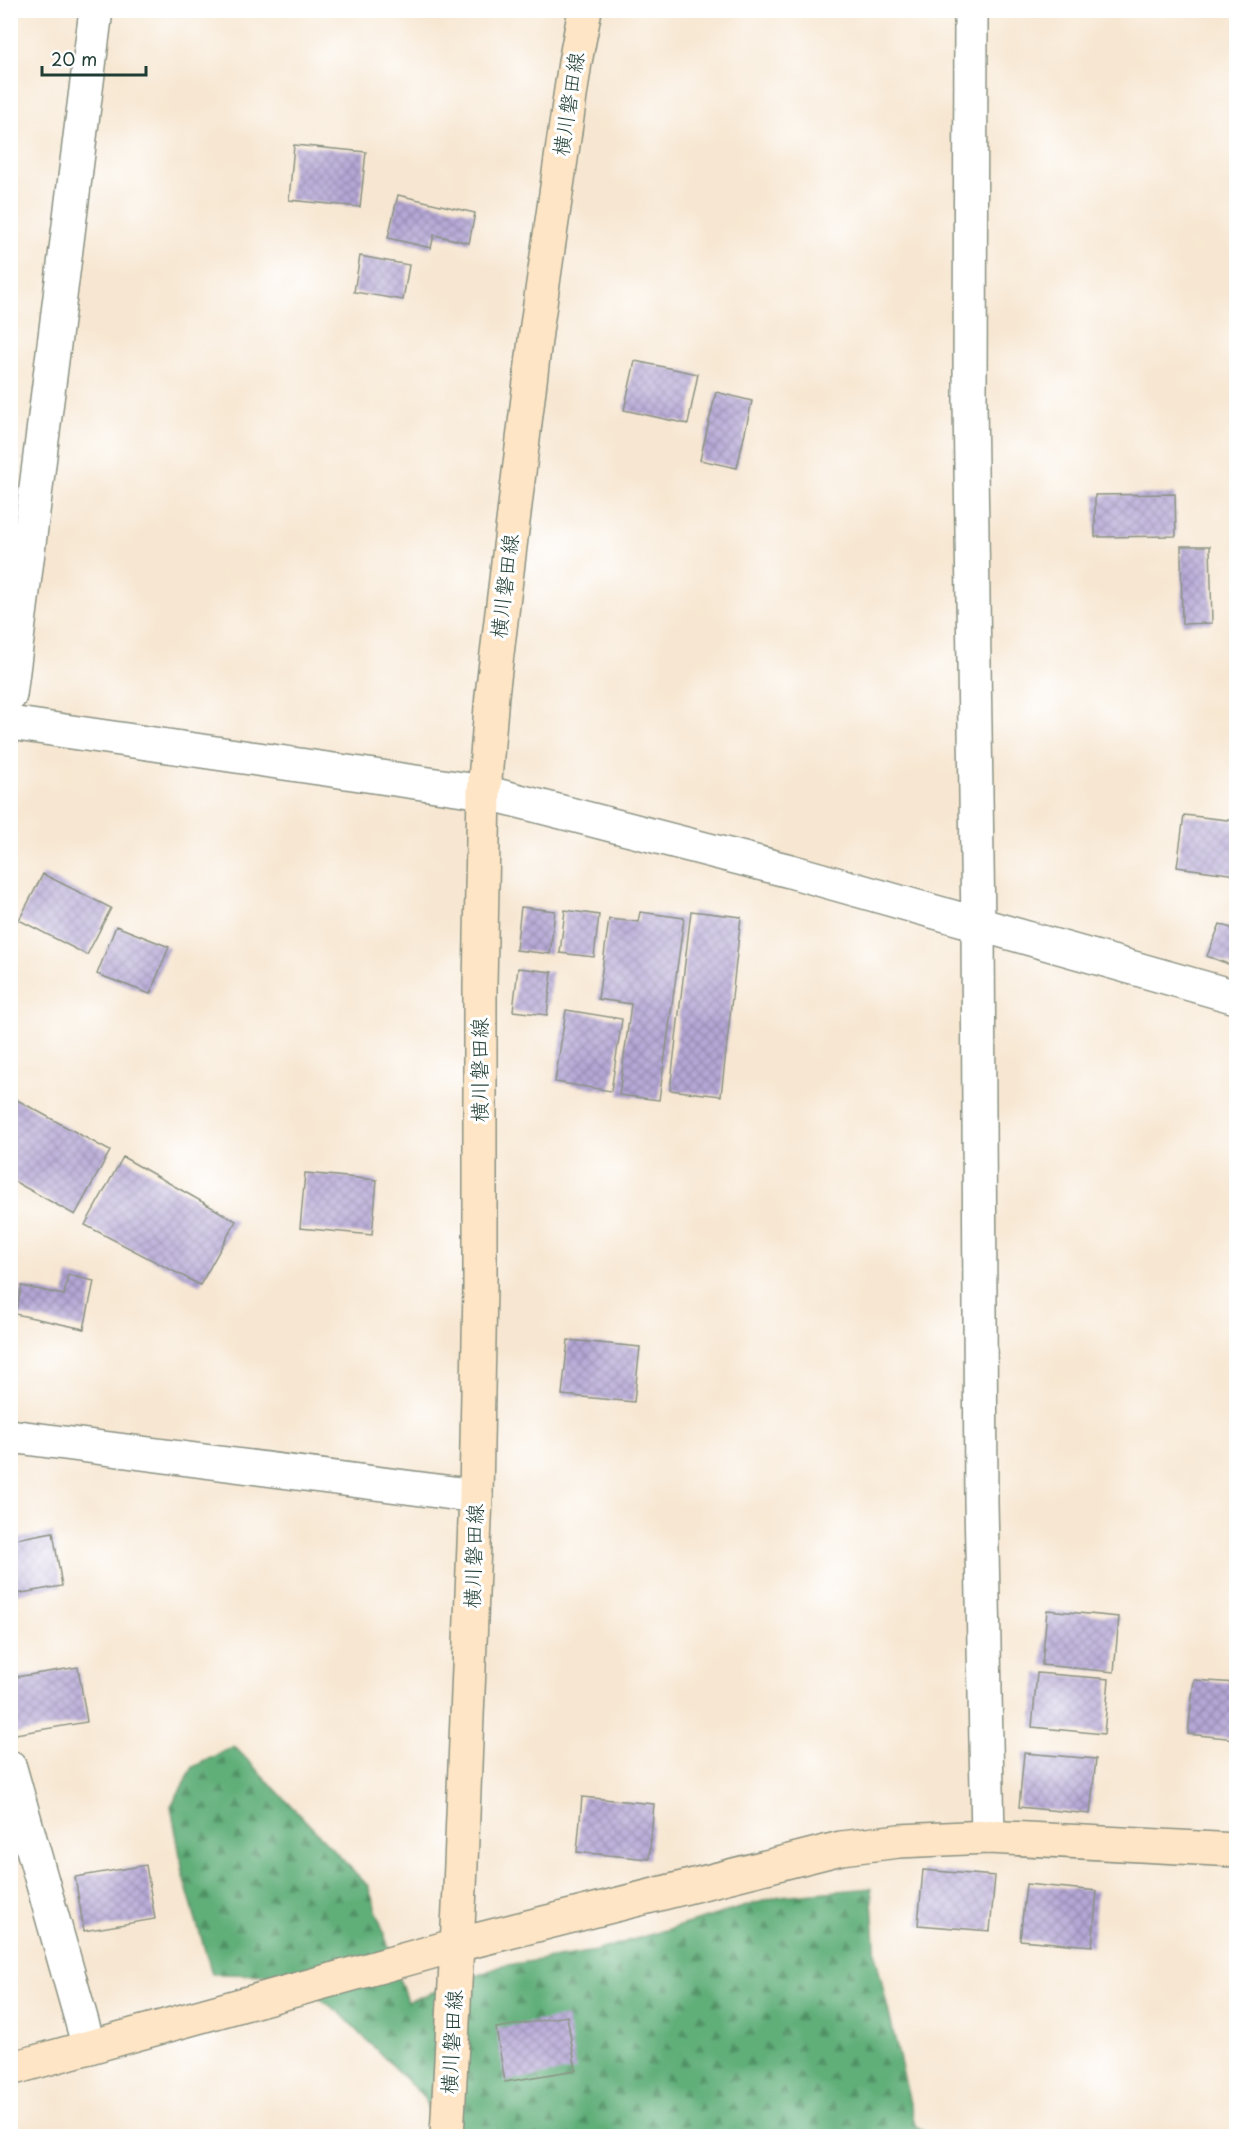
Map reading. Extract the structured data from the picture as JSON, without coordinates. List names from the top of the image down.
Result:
{
  "streets": {
    "main road": ["横川磐田線"]
  },
  "scale_bar": "20 m"
}
